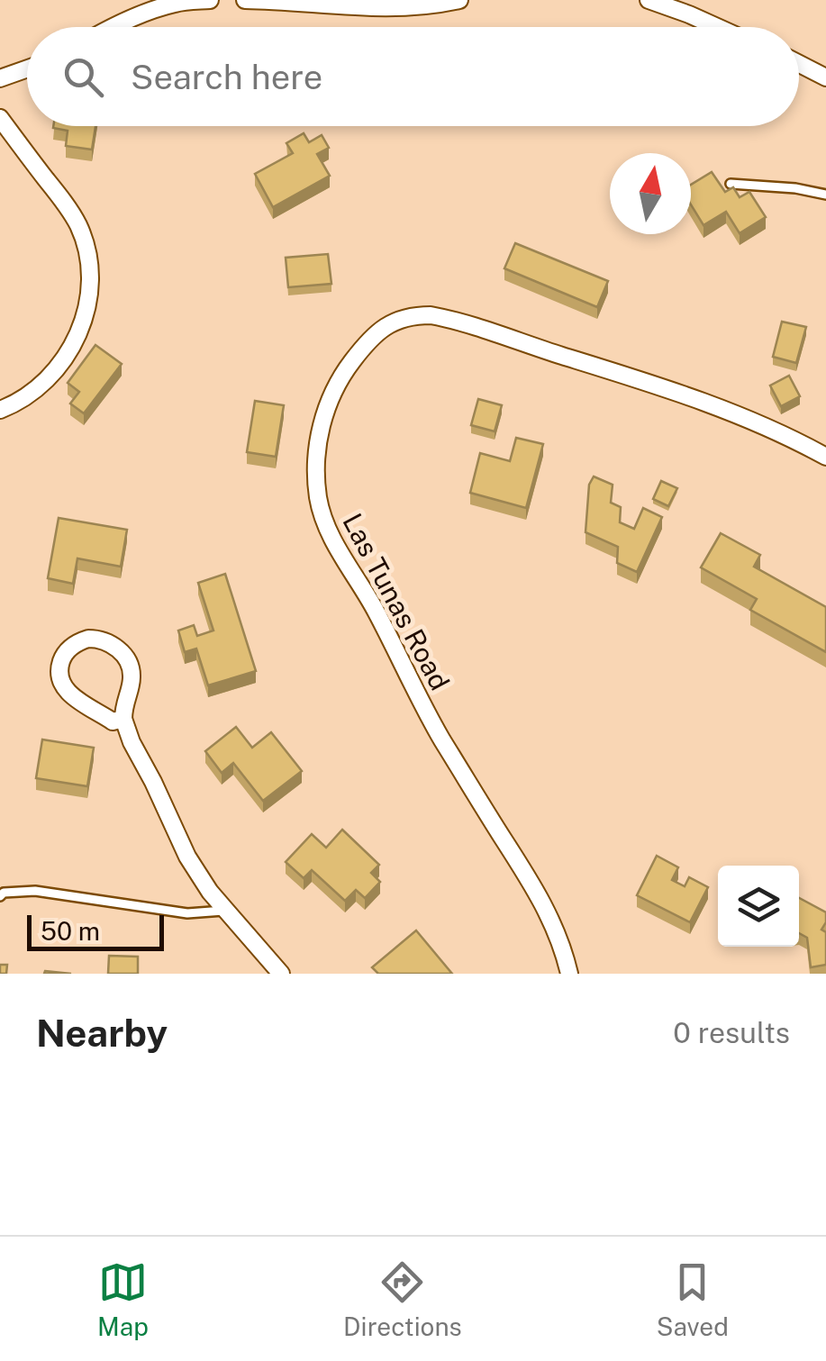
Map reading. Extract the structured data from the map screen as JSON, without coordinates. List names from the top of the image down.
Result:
{
  "streets": {
    "street": ["Las Tunas Road"]
  },
  "scale_bar": "50 m",
  "north": "top",
  "page": {
    "search": "Search here",
    "scale": "50 m",
    "heading": ["Nearby", "0 results"],
    "nav": ["Map", "Directions", "Saved"]
  }
}
